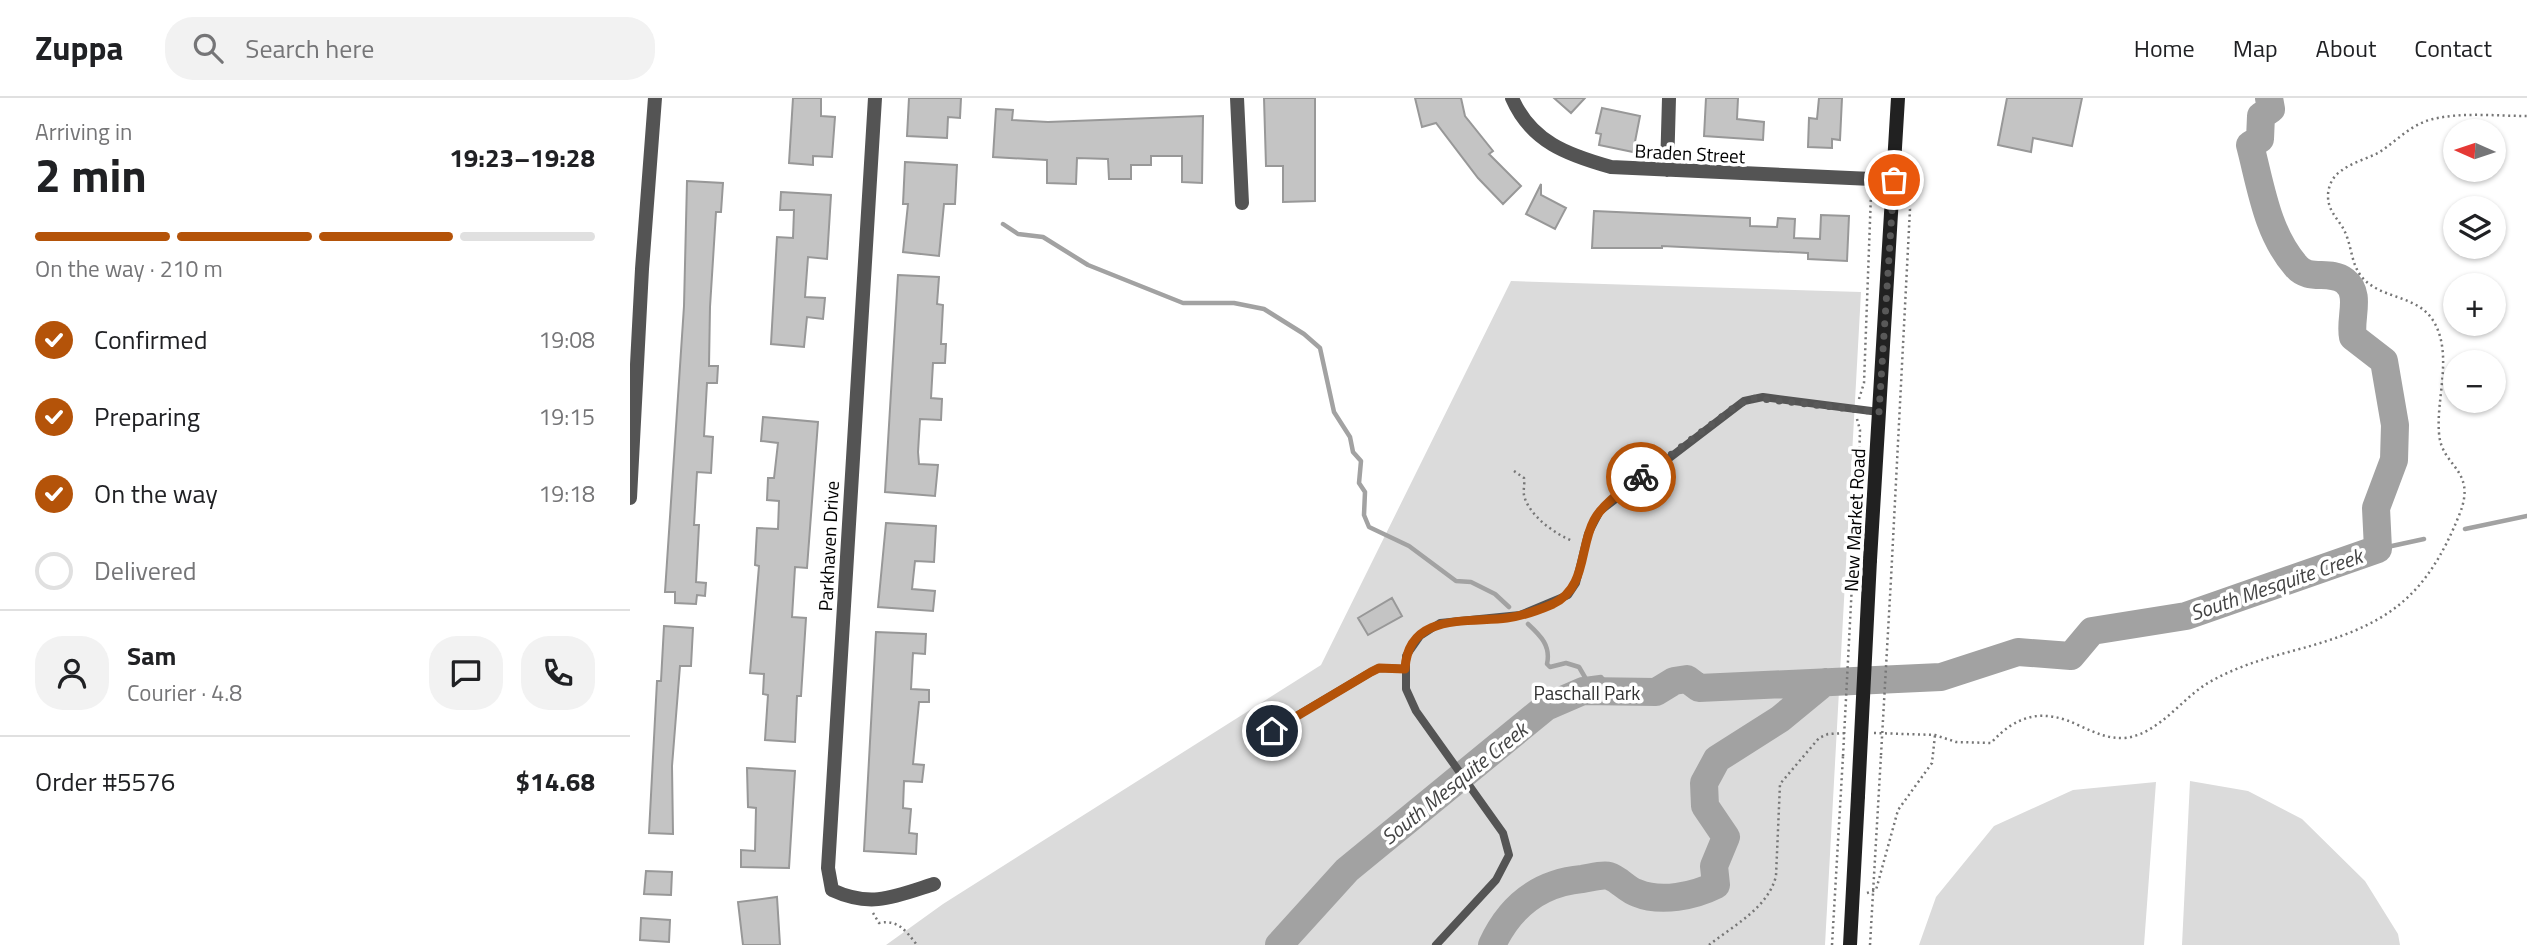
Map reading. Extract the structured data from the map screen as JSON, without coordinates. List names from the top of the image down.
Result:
{
  "streets": {
    "street": ["Braden Street", "New Market Road", "Parkhaven Drive"]
  },
  "crossings": [
    ["Braden Street", "New Market Road"]
  ],
  "water": ["South Mesquite Creek"],
  "parks": ["Paschall Park"],
  "north": "left",
  "page": {
    "header": "Zuppa",
    "search": "Search here",
    "nav": [
      "Home",
      "Map",
      "About",
      "Contact"
    ],
    "heading": ["2 min", "Arriving in", "19:23–19:28"],
    "panel": [
      "Sam",
      "Courier · 4.8",
      "Order #5576",
      "$14.68"
    ],
    "map_buttons": ["+", "−"],
    "bar": "On the way · 210 m",
    "list": [
      ["Confirmed", "19:08"],
      ["Preparing", "19:15"],
      ["On the way", "19:18"],
      "Delivered"
    ]
  }
}
